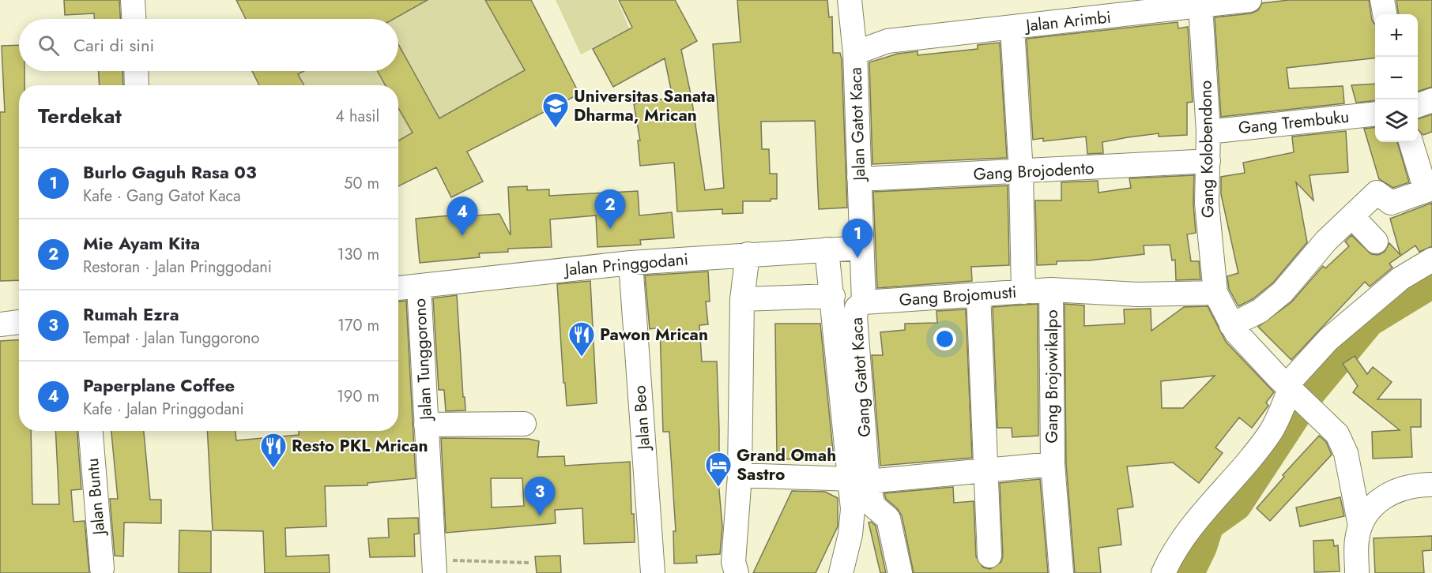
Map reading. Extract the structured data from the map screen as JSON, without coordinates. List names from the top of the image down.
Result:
{
  "streets": {
    "street": [
      "Jalan Arimbi",
      "Gang Trembuku",
      "Jalan Gatot Kaca",
      "Gang Kolobendono",
      "Gang Brojodento",
      "Jalan Pringgodani",
      "Gang Brojomusti",
      "Jalan Tunggorono",
      "Gang Brojowikalpo",
      "Gang Gatot Kaca",
      "Jalan Beo",
      "Jalan Buntu"
    ]
  },
  "crossings": [
    ["Jalan Arimbi", "Jalan Gatot Kaca"],
    ["Jalan Arimbi", "Gang Kolobendono"],
    ["Gang Trembuku", "Gang Kolobendono"],
    ["Jalan Gatot Kaca", "Gang Brojodento"],
    ["Jalan Gatot Kaca", "Jalan Pringgodani"],
    ["Jalan Gatot Kaca", "Gang Gatot Kaca"],
    ["Gang Kolobendono", "Gang Brojodento"],
    ["Gang Kolobendono", "Gang Brojomusti"],
    ["Jalan Pringgodani", "Jalan Tunggorono"],
    ["Jalan Pringgodani", "Gang Gatot Kaca"],
    ["Jalan Pringgodani", "Jalan Beo"],
    ["Gang Brojomusti", "Gang Brojowikalpo"],
    ["Gang Brojomusti", "Gang Gatot Kaca"]
  ],
  "places": {
    "school or university": ["Universitas Sanata Dharma, Mrican"],
    "restaurant": ["Pawon Mrican", "Resto PKL Mrican"],
    "hotel": ["Grand Omah Sastro"]
  },
  "page": {
    "map_buttons": ["+", "−"],
    "search": "Cari di sini",
    "heading": ["Terdekat", "4 hasil"],
    "list": [
      {
        "mark": "1",
        "name": "Burlo Gaguh Rasa 03",
        "note": "Kafe · Gang Gatot Kaca",
        "value": "50 m"
      },
      {
        "mark": "2",
        "name": "Mie Ayam Kita",
        "note": "Restoran · Jalan Pringgodani",
        "value": "130 m"
      },
      {
        "mark": "3",
        "name": "Rumah Ezra",
        "note": "Tempat · Jalan Tunggorono",
        "value": "170 m"
      },
      {
        "mark": "4",
        "name": "Paperplane Coffee",
        "note": "Kafe · Jalan Pringgodani",
        "value": "190 m"
      }
    ],
    "pins": [
      "2",
      "4",
      "1",
      "3"
    ]
  }
}
